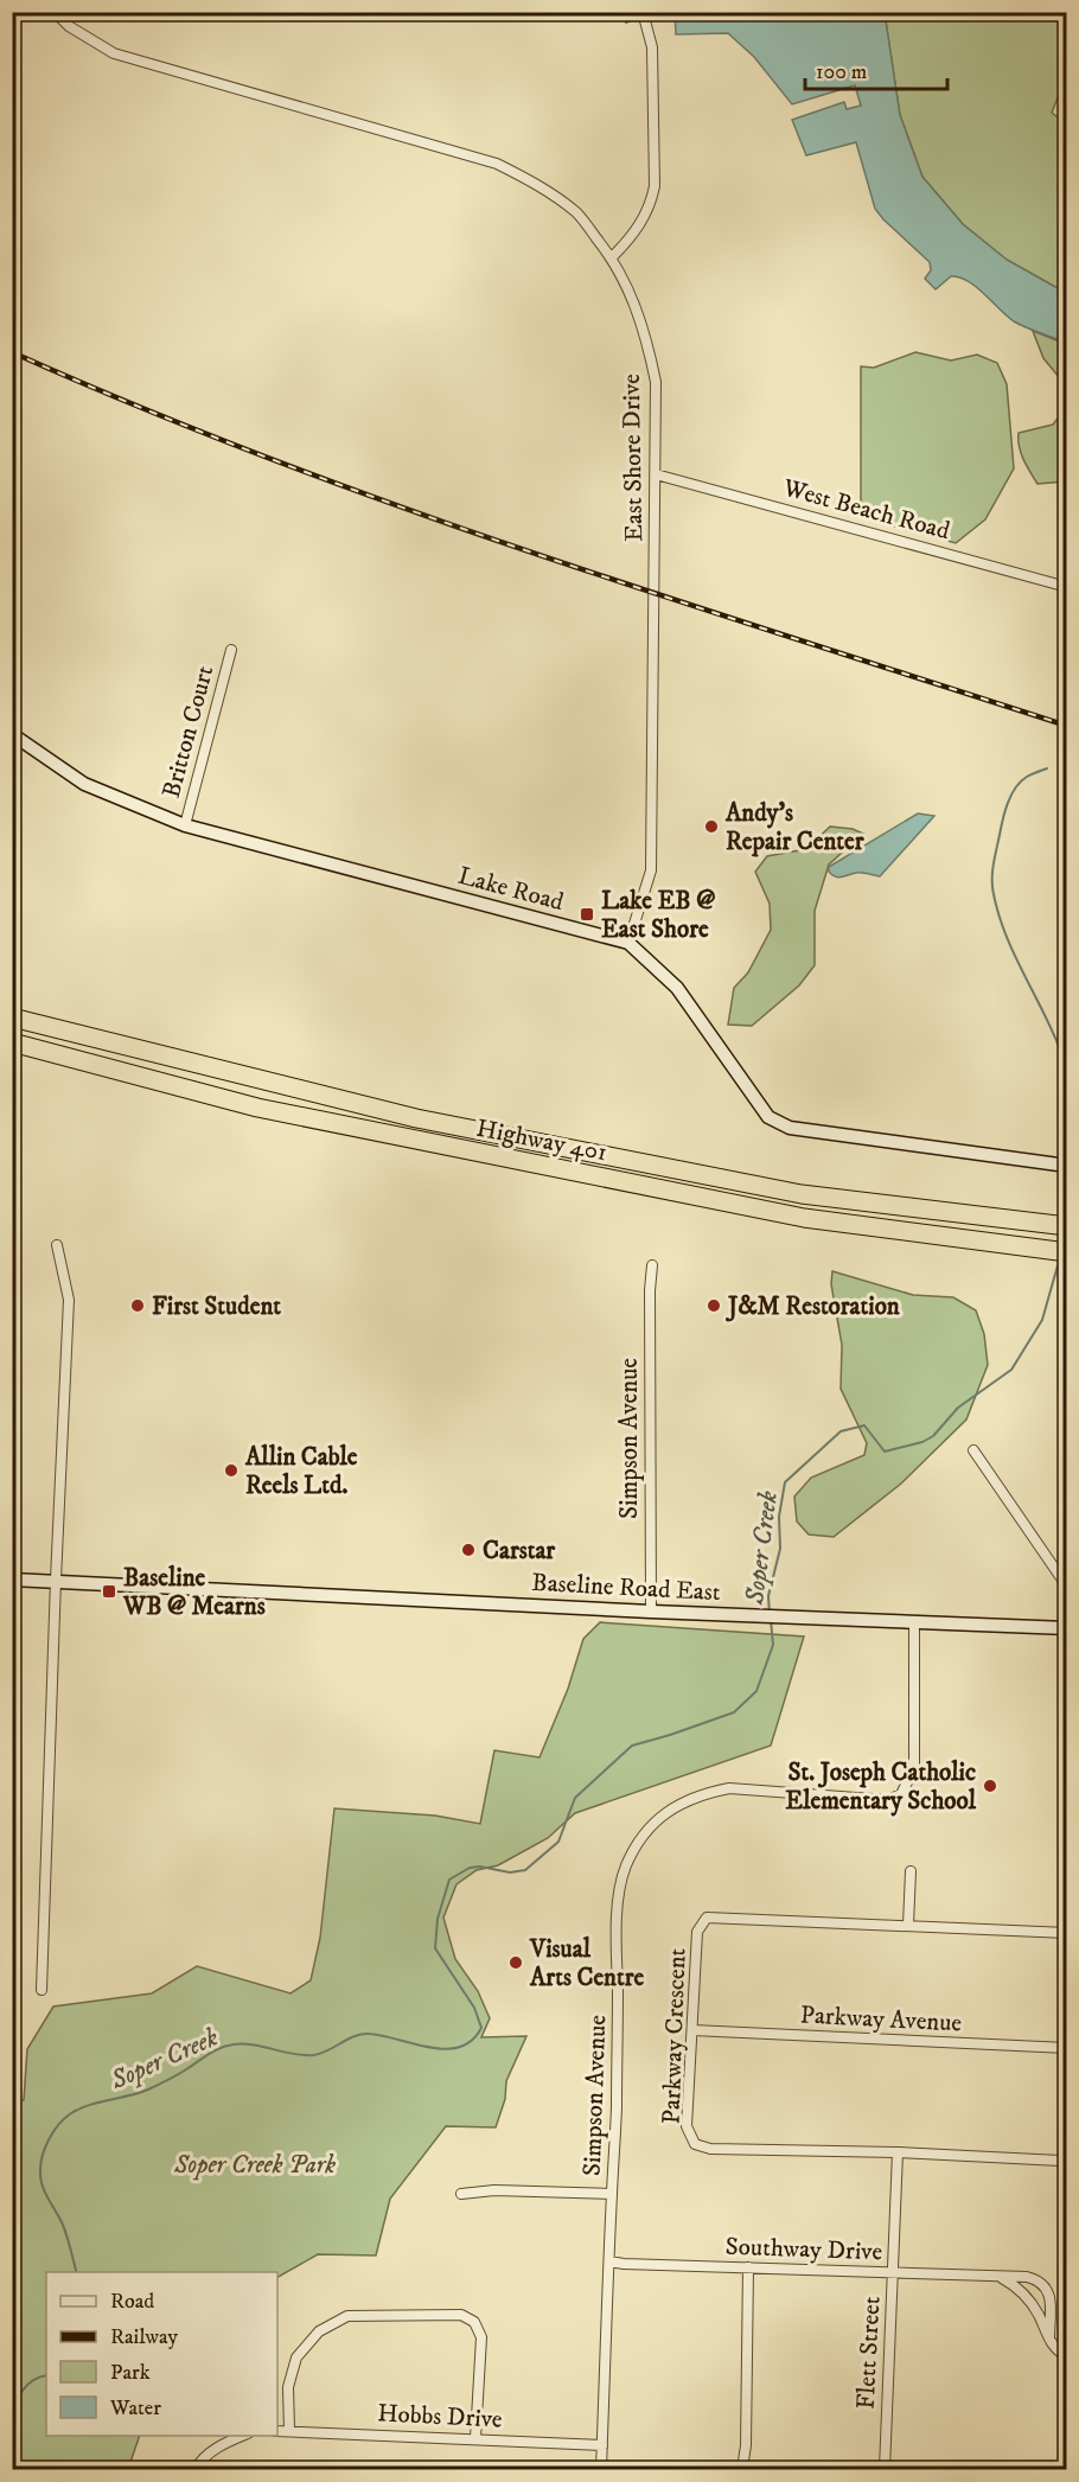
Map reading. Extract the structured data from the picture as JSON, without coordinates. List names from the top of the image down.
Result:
{
  "streets": {
    "highway": ["Highway 401"],
    "street": [
      "East Shore Drive",
      "West Beach Road",
      "Britton Court",
      "Lake Road",
      "Simpson Avenue",
      "Baseline Road East",
      "Parkway Avenue",
      "Parkway Crescent",
      "Southway Drive",
      "Flett Street",
      "Hobbs Drive"
    ]
  },
  "crossings": [
    ["East Shore Drive", "West Beach Road"],
    ["East Shore Drive", "Lake Road"],
    ["Britton Court", "Lake Road"],
    ["Simpson Avenue", "Baseline Road East"],
    ["Simpson Avenue", "Southway Drive"],
    ["Simpson Avenue", "Hobbs Drive"],
    ["Parkway Avenue", "Parkway Crescent"],
    ["Parkway Crescent", "Flett Street"],
    ["Southway Drive", "Flett Street"]
  ],
  "water": ["Soper Creek"],
  "parks": ["Soper Creek Park"],
  "places": {
    "other": [
      "Andy's Repair Center",
      "First Student",
      "J&M Restoration",
      "Allin Cable Reels Ltd.",
      "Carstar",
      "St. Joseph Catholic Elementary School",
      "Visual Arts Centre"
    ],
    "transit": ["Lake EB @ East Shore", "Baseline WB @ Mearns"]
  },
  "legend": [
    "Road",
    "Railway",
    "Park",
    "Water"
  ],
  "scale_bar": "100 m"
}
